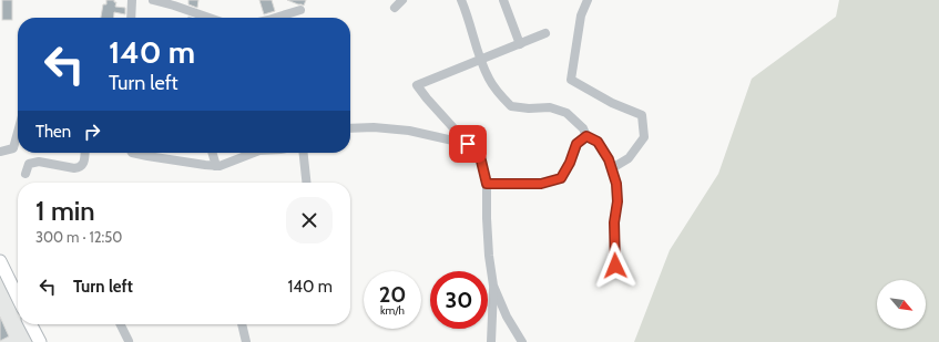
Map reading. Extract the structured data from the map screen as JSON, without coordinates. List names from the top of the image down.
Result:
{
  "north": "bottom right",
  "page": {
    "turn": ["140 m", "Turn left"],
    "then": "Then",
    "heading": ["1 min", "300 m · 12:50"],
    "list": [
      {
        "name": "Turn left",
        "value": "140 m"
      }
    ],
    "speed": "20 km/h",
    "limit": "30"
  }
}
